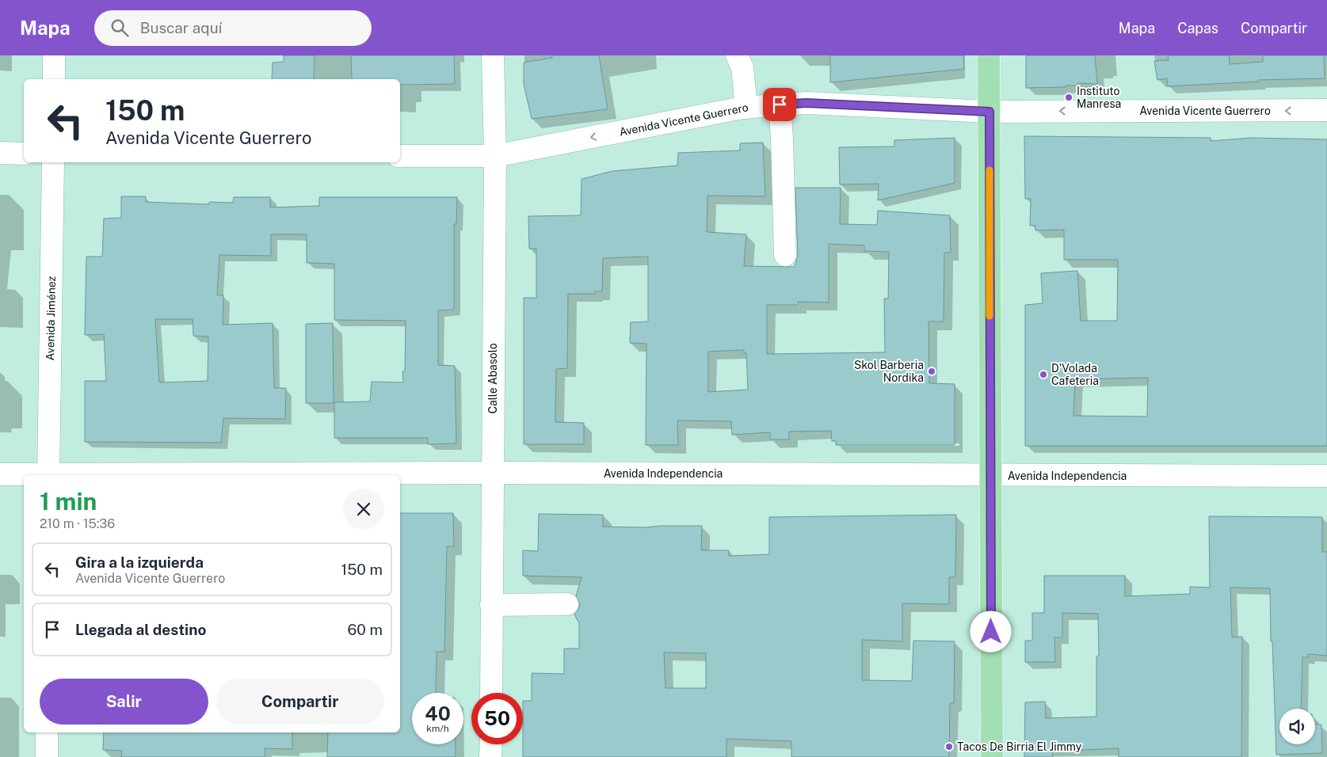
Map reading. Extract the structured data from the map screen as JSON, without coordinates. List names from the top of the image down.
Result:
{
  "streets": {
    "street": [
      "Avenida Vicente Guerrero",
      "Avenida Jiménez",
      "Calle Abasolo",
      "Avenida Independencia"
    ]
  },
  "crossings": [
    ["Avenida Vicente Guerrero", "Calle Abasolo"],
    ["Calle Abasolo", "Avenida Independencia"]
  ],
  "one_way": ["Avenida Vicente Guerrero"],
  "places": [
    "Instituto Manresa",
    "Skol Barberia Nordika",
    "D'Volada Cafeteria",
    "Tacos De Birria El Jimmy"
  ],
  "page": {
    "header": "Mapa",
    "search": "Buscar aquí",
    "nav": ["Mapa", "Capas", "Compartir"],
    "turn": ["150 m", "Avenida Vicente Guerrero"],
    "heading": ["1 min", "210 m · 15:36"],
    "list": [
      {
        "name": "Gira a la izquierda",
        "note": "Avenida Vicente Guerrero",
        "value": "150 m"
      },
      {
        "name": "Llegada al destino",
        "value": "60 m"
      }
    ],
    "buttons": ["Salir", "Compartir"],
    "speed": "40 km/h",
    "limit": "50"
  }
}
